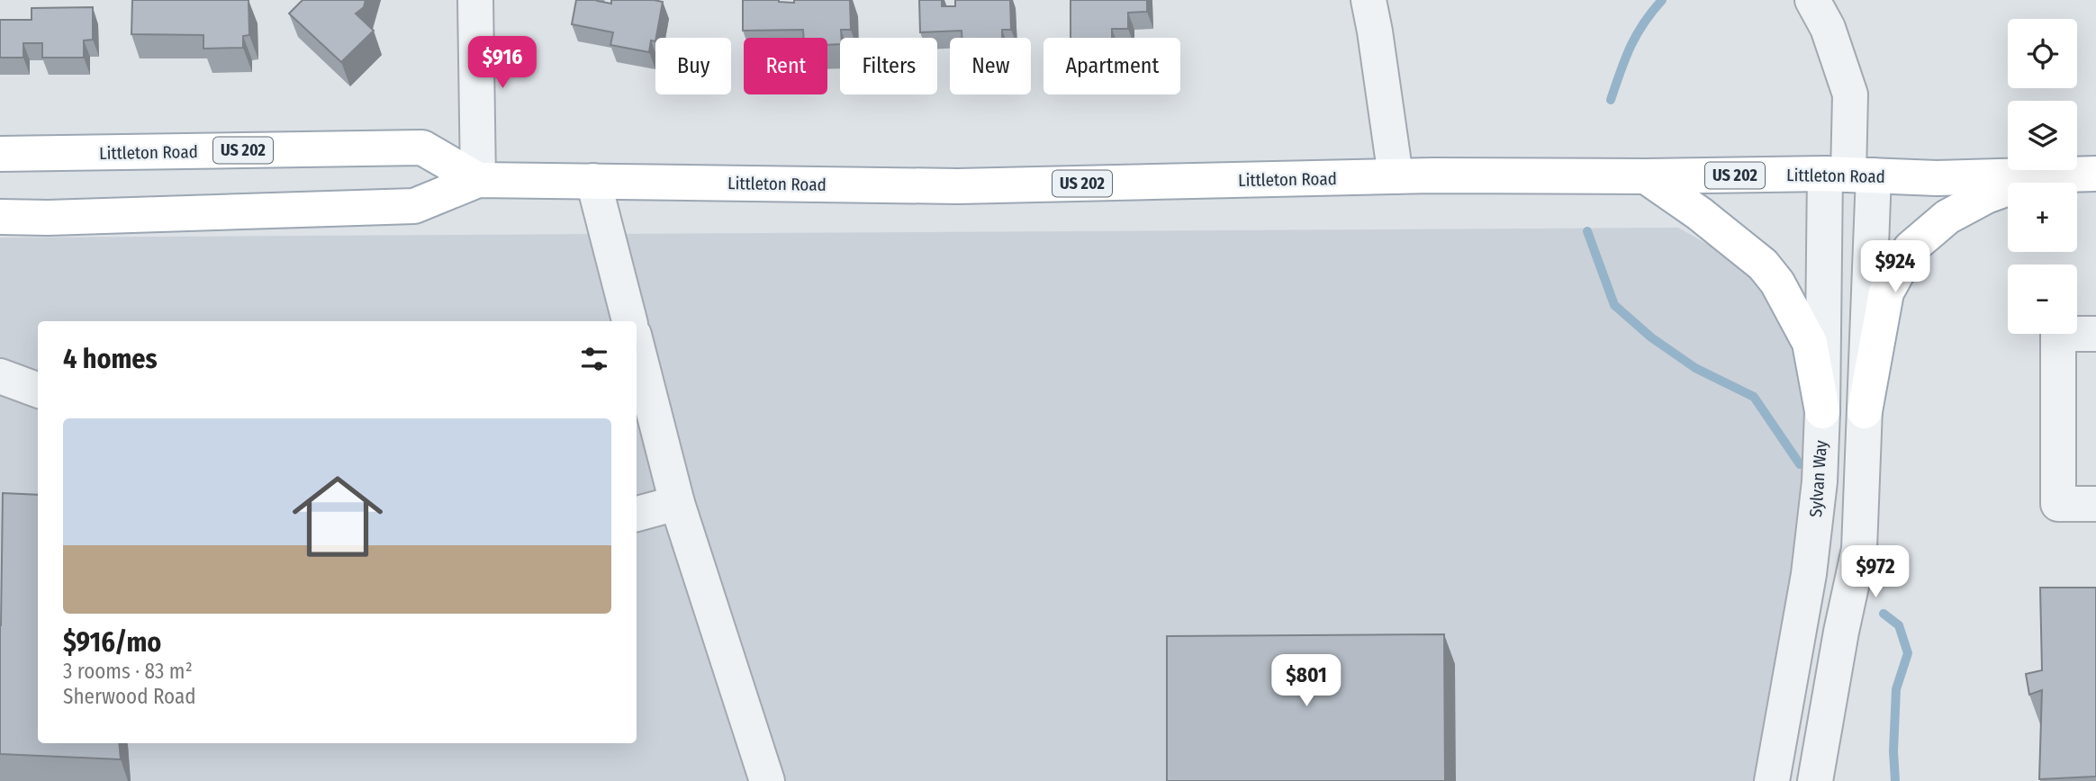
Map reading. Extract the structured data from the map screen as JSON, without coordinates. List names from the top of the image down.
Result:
{
  "streets": {
    "main road": ["US 202", "Littleton Road"],
    "street": ["Sylvan Way"]
  },
  "crossings": [
    ["Littleton Road", "Sylvan Way"]
  ],
  "page": {
    "map_buttons": ["+", "−"],
    "price": [
      "$916",
      "$924",
      "$972",
      "$801"
    ],
    "chip": [
      "Buy",
      "Rent",
      "Filters",
      "New",
      "Apartment"
    ],
    "heading": "4 homes",
    "list": [
      {
        "name": "$916/mo",
        "note": "3 rooms · 83 m² · Sherwood Road"
      }
    ]
  }
}
